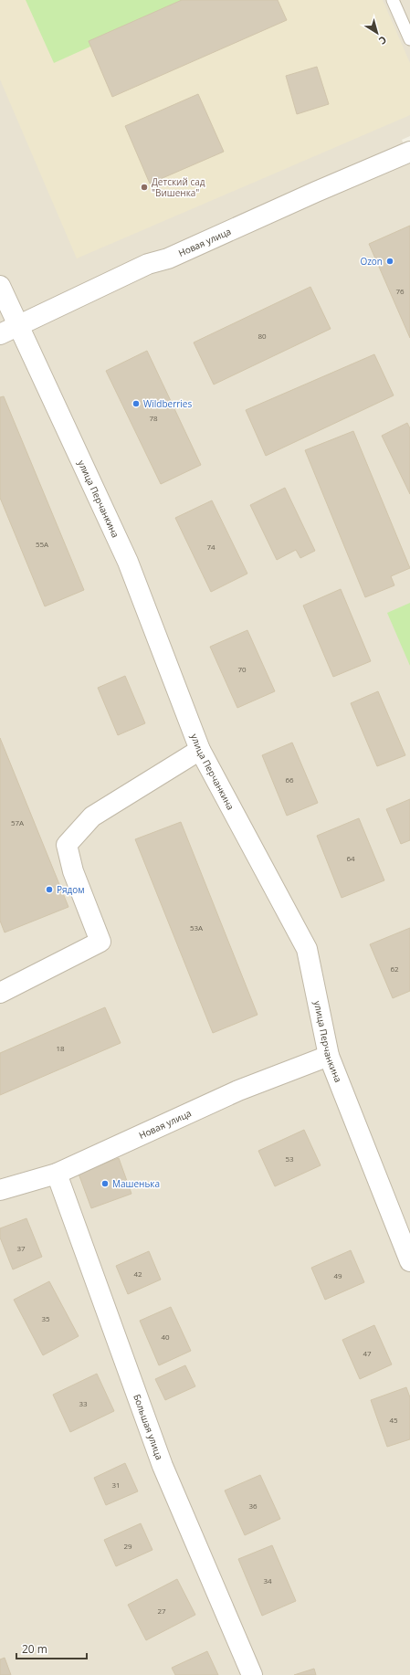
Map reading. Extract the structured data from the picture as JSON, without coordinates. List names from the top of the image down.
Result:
{
  "streets": {
    "street": ["Новая улица", "улица Перчанкина", "Большая улица"]
  },
  "crossings": [
    ["Новая улица", "улица Перчанкина"],
    ["Новая улица", "Большая улица"]
  ],
  "places": [
    "Детский сад \"Вишенка\"",
    "Ozon",
    "Wildberries",
    "Рядом",
    "Машенька"
  ],
  "house_numbers": [
    "76",
    "80",
    "78",
    "55А",
    "74",
    "70",
    "66",
    "57А",
    "64",
    "53А",
    "62",
    "18",
    "53",
    "37",
    "42",
    "49",
    "35",
    "40",
    "47",
    "33",
    "45",
    "31",
    "36",
    "29",
    "34",
    "27"
  ],
  "scale_bar": "20 m",
  "north": "bottom right"
}
